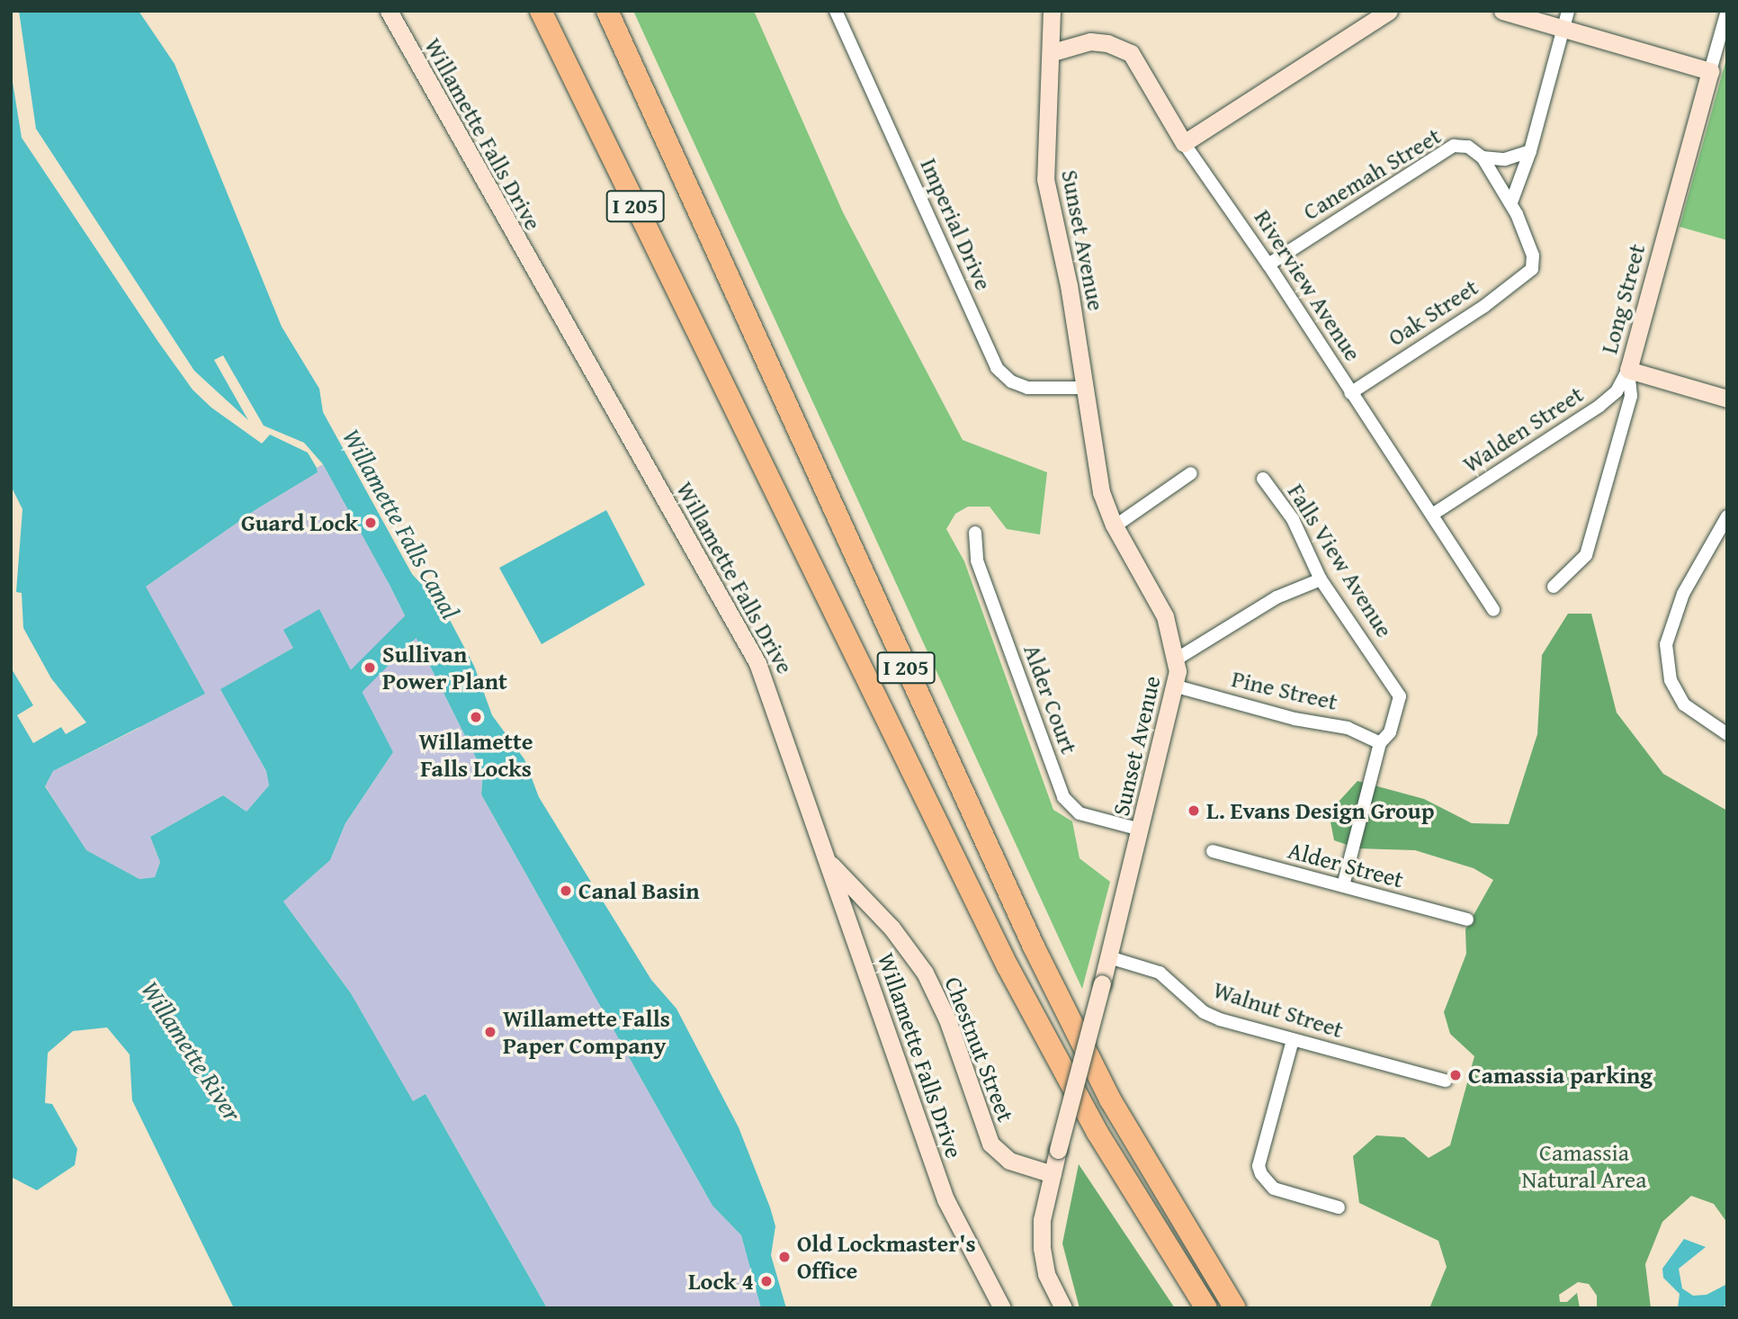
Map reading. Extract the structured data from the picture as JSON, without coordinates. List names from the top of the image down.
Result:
{
  "streets": {
    "highway": ["I 205"],
    "street": [
      "Willamette Falls Drive",
      "Canemah Street",
      "Imperial Drive",
      "Sunset Avenue",
      "Riverview Avenue",
      "Long Street",
      "Oak Street",
      "Walden Street",
      "Falls View Avenue",
      "Pine Street",
      "Alder Court",
      "Alder Street",
      "Walnut Street",
      "Chestnut Street"
    ]
  },
  "crossings": [
    ["Willamette Falls Drive", "Chestnut Street"],
    ["Canemah Street", "Riverview Avenue"],
    ["Imperial Drive", "Sunset Avenue"],
    ["Sunset Avenue", "Riverview Avenue"],
    ["Sunset Avenue", "Pine Street"],
    ["Sunset Avenue", "Alder Court"],
    ["Sunset Avenue", "Walnut Street"],
    ["Sunset Avenue", "Chestnut Street"],
    ["Riverview Avenue", "Oak Street"],
    ["Riverview Avenue", "Walden Street"],
    ["Long Street", "Walden Street"],
    ["Falls View Avenue", "Pine Street"]
  ],
  "water": ["Willamette Falls Canal", "Willamette River"],
  "parks": ["Camassia Natural Area"],
  "places": [
    "Guard Lock",
    "Sullivan Power Plant",
    "Willamette Falls Locks",
    "L. Evans Design Group",
    "Canal Basin",
    "Willamette Falls Paper Company",
    "Camassia parking",
    "Old Lockmaster's Office",
    "Lock 4"
  ]
}
